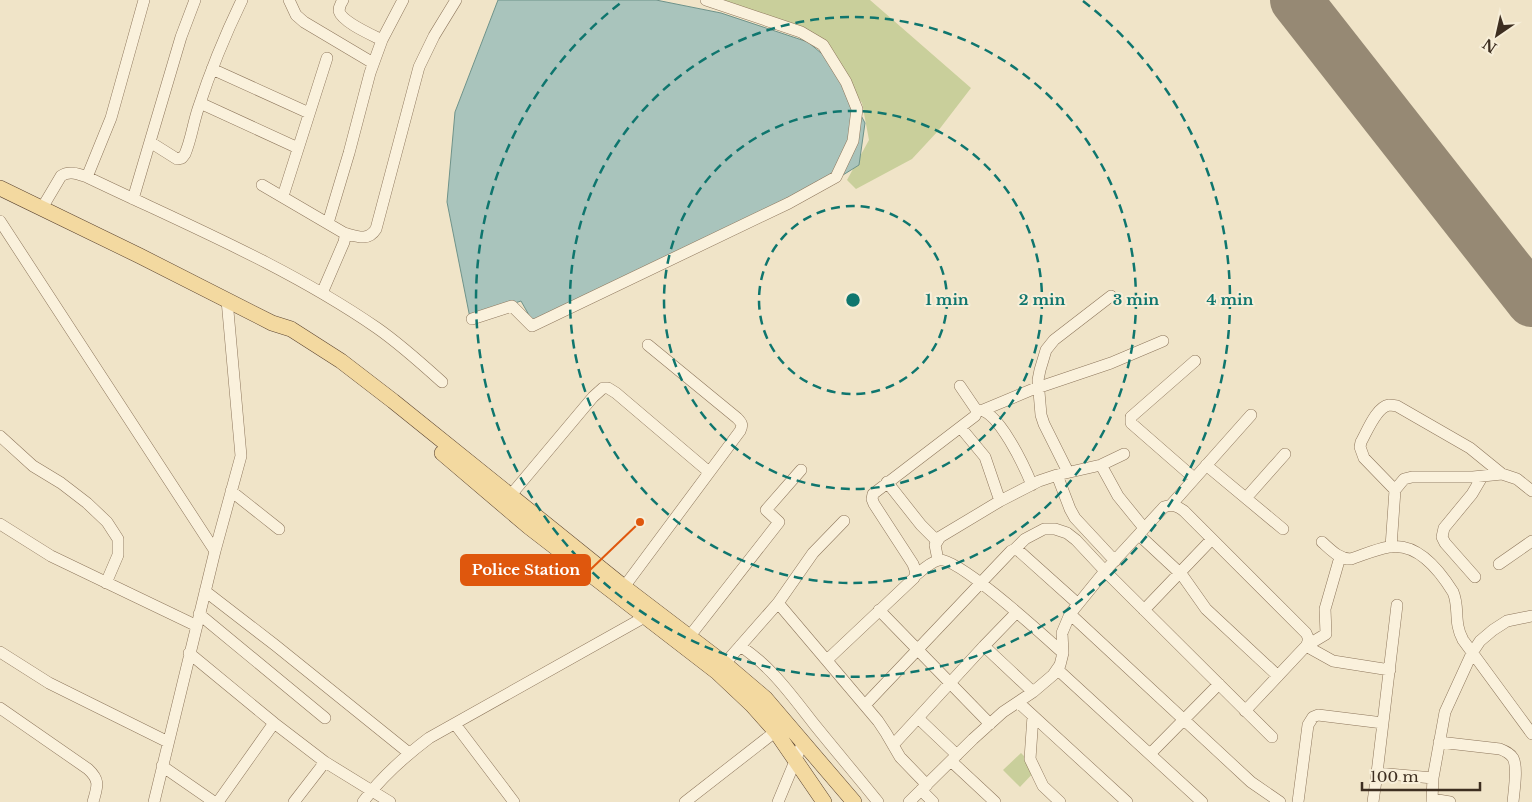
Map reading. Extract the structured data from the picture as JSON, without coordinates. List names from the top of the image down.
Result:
{
  "places": ["Police Station"],
  "scale_bar": "100 m",
  "north": "bottom left",
  "rings": [
    "1 min",
    "2 min",
    "3 min",
    "4 min"
  ]
}
